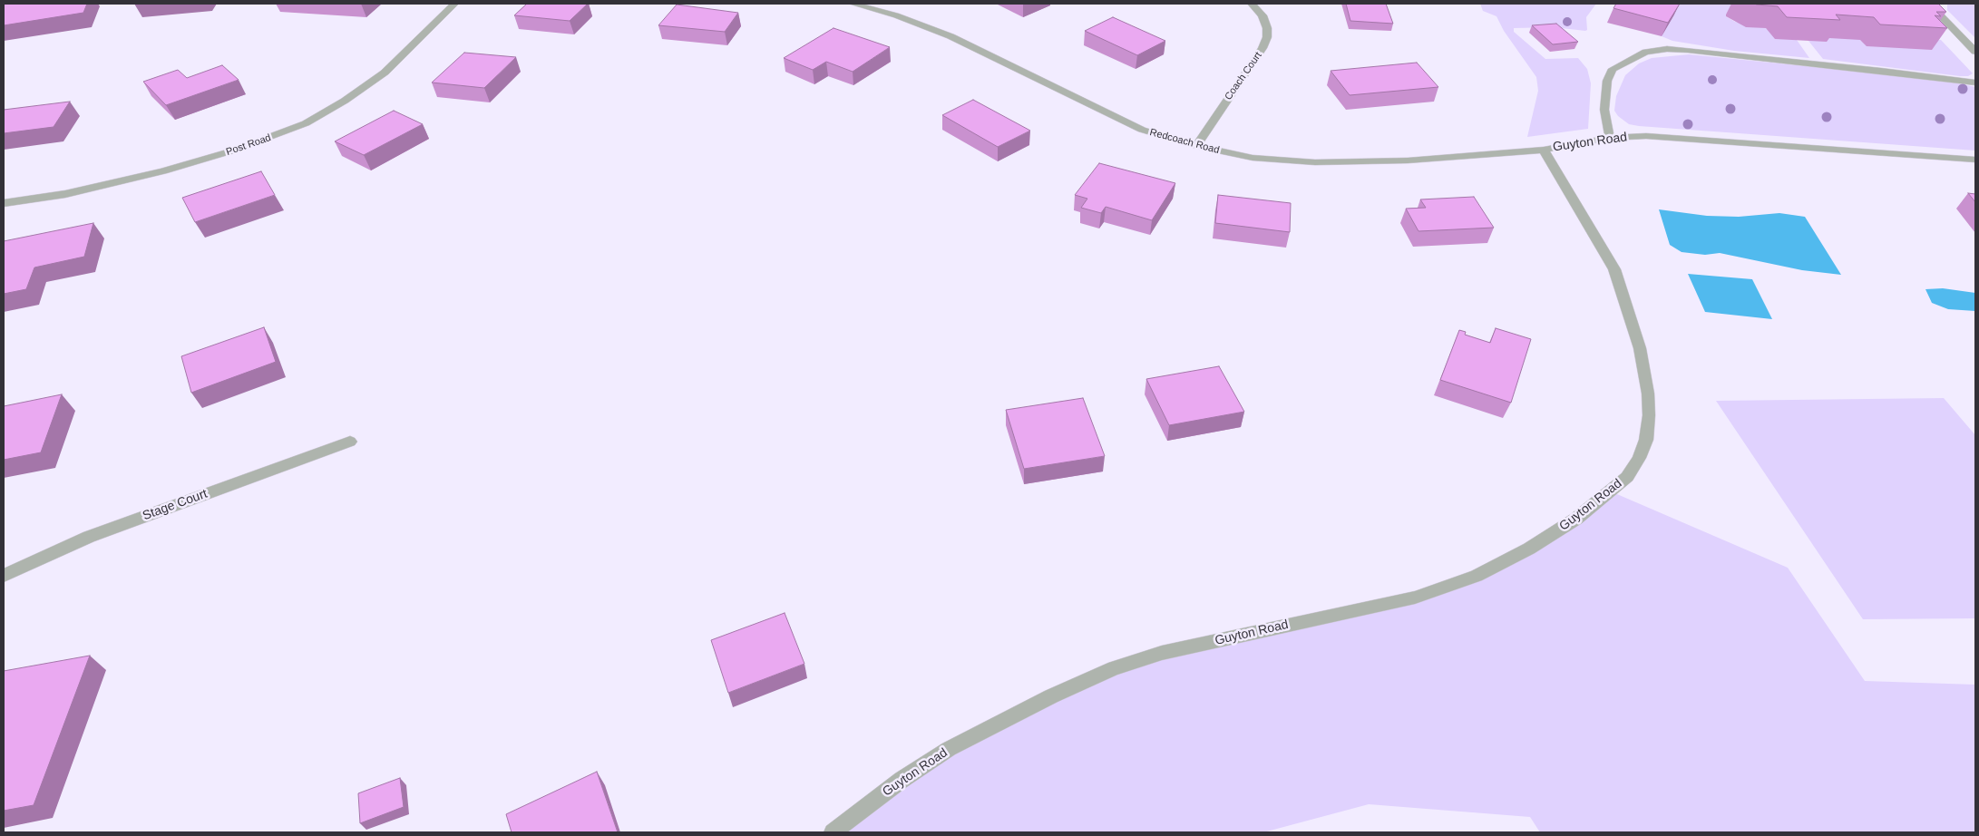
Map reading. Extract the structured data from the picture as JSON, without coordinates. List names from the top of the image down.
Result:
{
  "streets": {
    "street": [
      "Coach Court",
      "Redcoach Road",
      "Guyton Road",
      "Post Road",
      "Stage Court"
    ]
  },
  "crossings": [
    ["Coach Court", "Redcoach Road"],
    ["Redcoach Road", "Guyton Road"]
  ]
}
